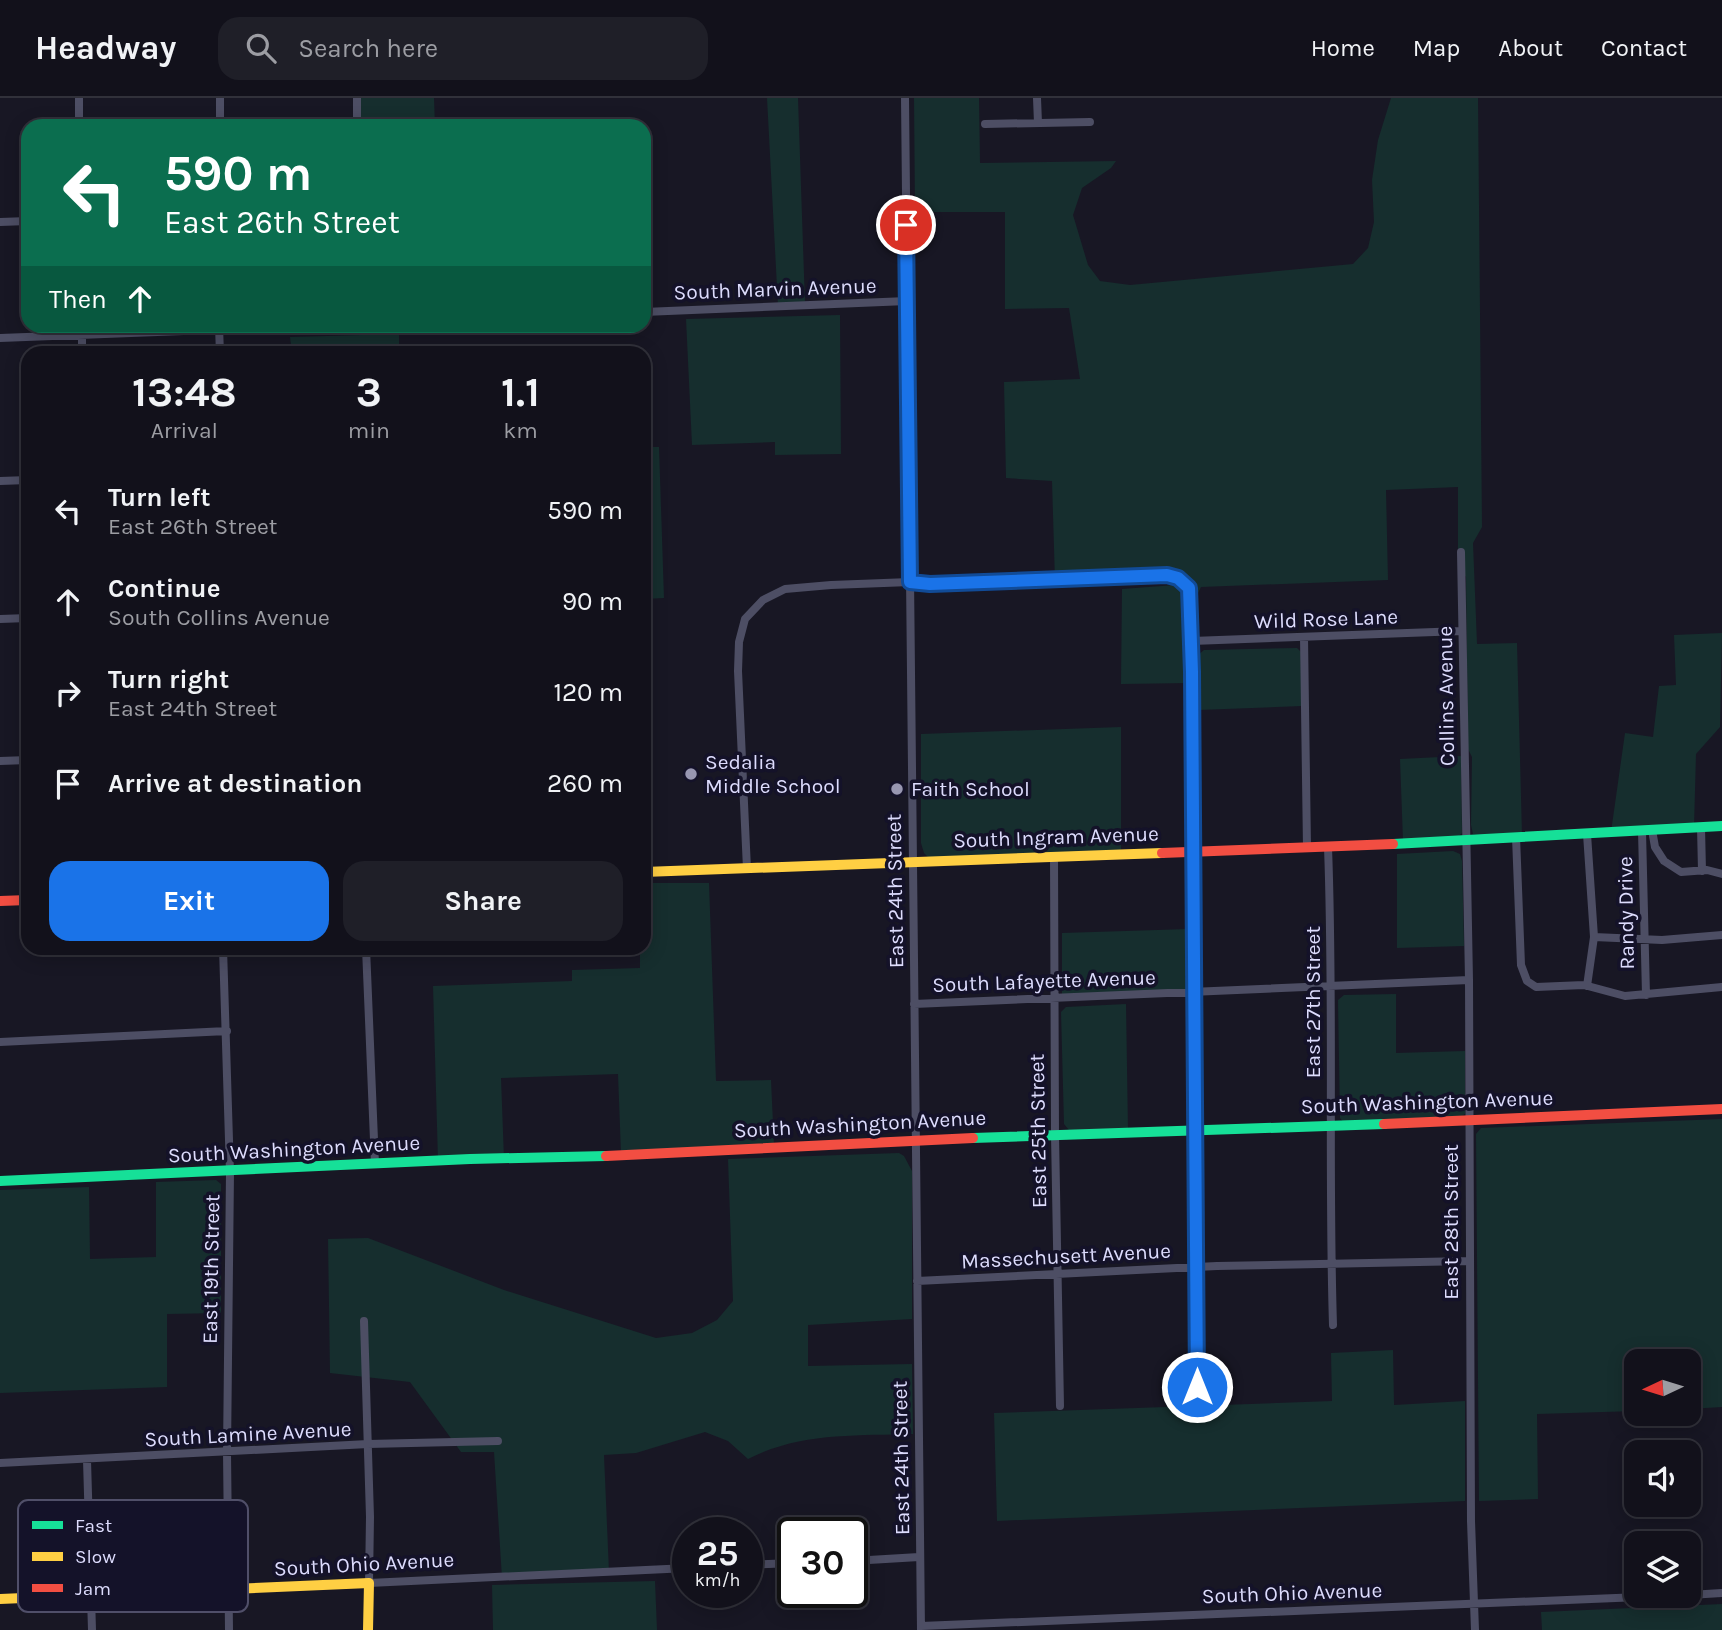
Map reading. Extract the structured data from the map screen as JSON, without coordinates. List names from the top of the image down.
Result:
{
  "streets": {
    "street": [
      "South Marvin Avenue",
      "Wild Rose Lane",
      "Collins Avenue",
      "South Ingram Avenue",
      "East 24th Street",
      "Randy Drive",
      "South Lafayette Avenue",
      "East 27th Street",
      "South Washington Avenue",
      "East 25th Street",
      "East 28th Street",
      "Massechusett Avenue",
      "East 19th Street",
      "South Lamine Avenue",
      "South Ohio Avenue"
    ]
  },
  "crossings": [
    ["South Marvin Avenue", "East 24th Street"],
    ["Wild Rose Lane", "Collins Avenue"],
    ["Collins Avenue", "South Ingram Avenue"],
    ["Collins Avenue", "East 28th Street"],
    ["South Ingram Avenue", "East 24th Street"],
    ["South Ingram Avenue", "Randy Drive"],
    ["South Ingram Avenue", "East 27th Street"],
    ["South Ingram Avenue", "East 25th Street"],
    ["South Ingram Avenue", "East 28th Street"],
    ["East 24th Street", "South Lafayette Avenue"],
    ["East 24th Street", "South Washington Avenue"],
    ["East 24th Street", "Massechusett Avenue"],
    ["East 24th Street", "South Ohio Avenue"],
    ["South Lafayette Avenue", "East 27th Street"],
    ["South Lafayette Avenue", "East 25th Street"],
    ["South Lafayette Avenue", "East 28th Street"],
    ["East 27th Street", "South Washington Avenue"],
    ["East 27th Street", "Massechusett Avenue"],
    ["South Washington Avenue", "East 25th Street"],
    ["South Washington Avenue", "East 28th Street"],
    ["South Washington Avenue", "East 19th Street"],
    ["East 25th Street", "Massechusett Avenue"],
    ["East 28th Street", "Massechusett Avenue"],
    ["East 28th Street", "South Ohio Avenue"],
    ["East 19th Street", "South Lamine Avenue"]
  ],
  "places": ["Sedalia Middle School", "Faith School"],
  "legend": ["Fast", "Slow", "Jam"],
  "north": "left",
  "page": {
    "header": "Headway",
    "search": "Search here",
    "nav": [
      "Home",
      "Map",
      "About",
      "Contact"
    ],
    "turn": ["590 m", "East 26th Street"],
    "then": "Then",
    "eta": [
      "13:48",
      "Arrival",
      "3",
      "min",
      "1.1",
      "km"
    ],
    "list": [
      {
        "name": "Turn left",
        "note": "East 26th Street",
        "value": "590 m"
      },
      {
        "name": "Continue",
        "note": "South Collins Avenue",
        "value": "90 m"
      },
      {
        "name": "Turn right",
        "note": "East 24th Street",
        "value": "120 m"
      },
      {
        "name": "Arrive at destination",
        "value": "260 m"
      }
    ],
    "buttons": ["Exit", "Share"],
    "speed": "25 km/h",
    "limit": "30"
  }
}
